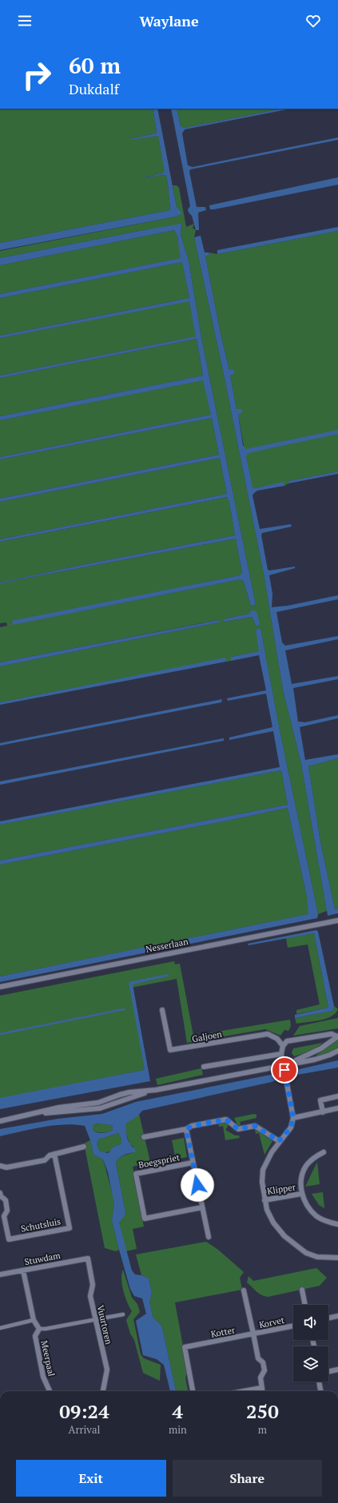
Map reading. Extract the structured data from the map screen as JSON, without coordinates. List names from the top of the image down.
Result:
{
  "streets": {
    "street": [
      "Nesserlaan",
      "Galjoen",
      "Boegspriet",
      "Klipper",
      "Schutsluis",
      "Stuwdam",
      "Korvet",
      "Vuurtoren",
      "Kotter",
      "Meerpaal"
    ]
  },
  "crossings": [
    ["Stuwdam", "Vuurtoren"],
    ["Stuwdam", "Meerpaal"],
    ["Korvet", "Kotter"]
  ],
  "page": {
    "header": "Waylane",
    "turn": ["60 m", "Dukdalf"],
    "eta": [
      "09:24",
      "Arrival",
      "4",
      "min",
      "250",
      "m"
    ],
    "buttons": ["Exit", "Share"]
  }
}
